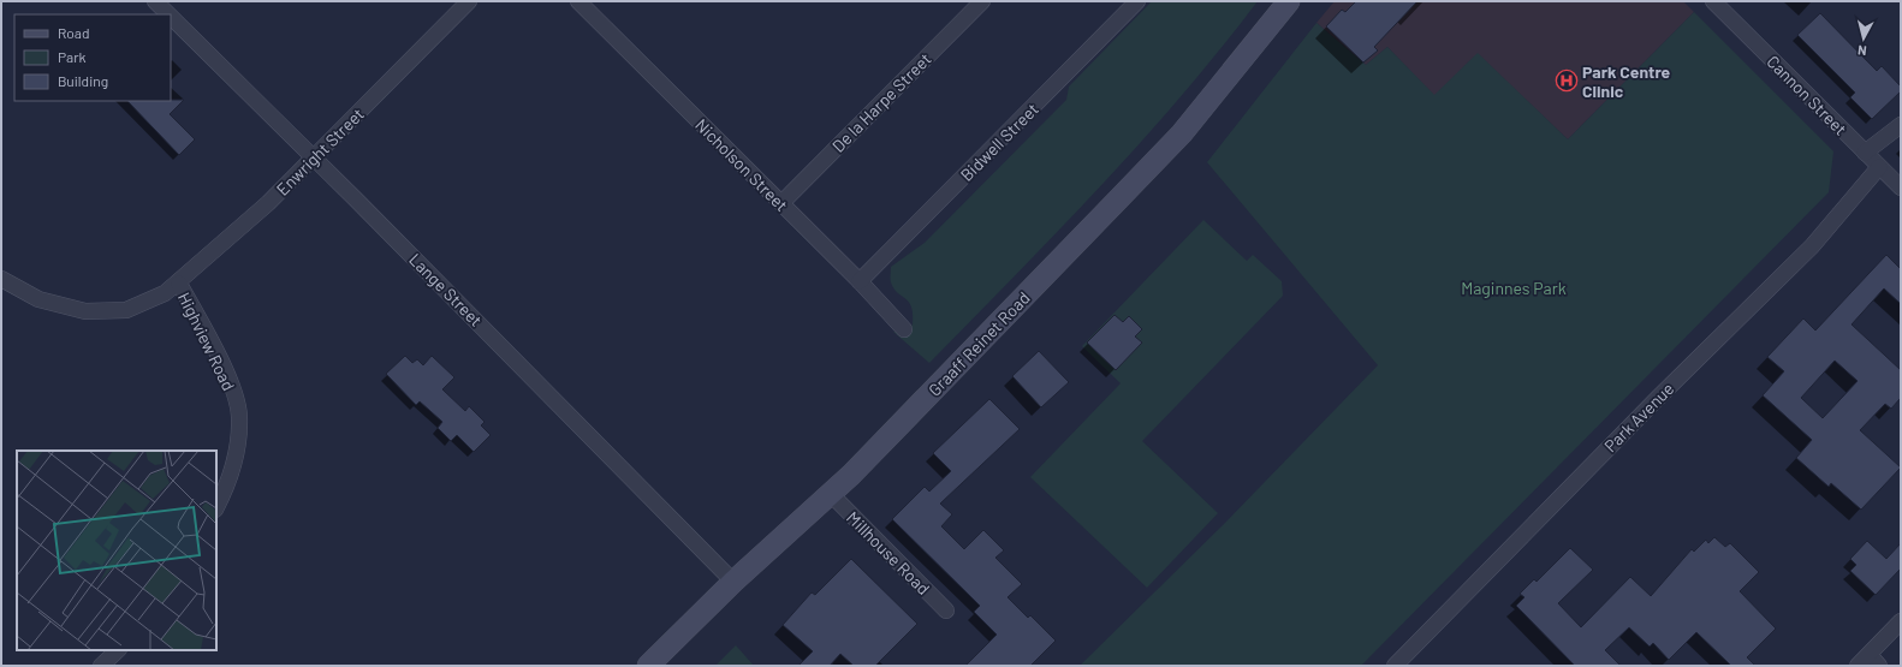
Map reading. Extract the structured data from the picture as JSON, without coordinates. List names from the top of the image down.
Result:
{
  "streets": {
    "main road": ["Graaff Reinet Road"],
    "street": [
      "Cannon Street",
      "De la Harpe Street",
      "Bidwell Street",
      "Enwright Street",
      "Nicholson Street",
      "Lange Street",
      "Highview Road",
      "Park Avenue",
      "Millhouse Road"
    ]
  },
  "crossings": [
    ["Cannon Street", "Park Avenue"],
    ["De la Harpe Street", "Nicholson Street"],
    ["Bidwell Street", "Nicholson Street"],
    ["Enwright Street", "Lange Street"],
    ["Enwright Street", "Highview Road"],
    ["Lange Street", "Graaff Reinet Road"],
    ["Graaff Reinet Road", "Millhouse Road"]
  ],
  "parks": ["Maginnes Park"],
  "places": {
    "hospital": ["Park Centre Clinic"]
  },
  "legend": ["Road", "Park", "Building"],
  "north": "bottom"
}
